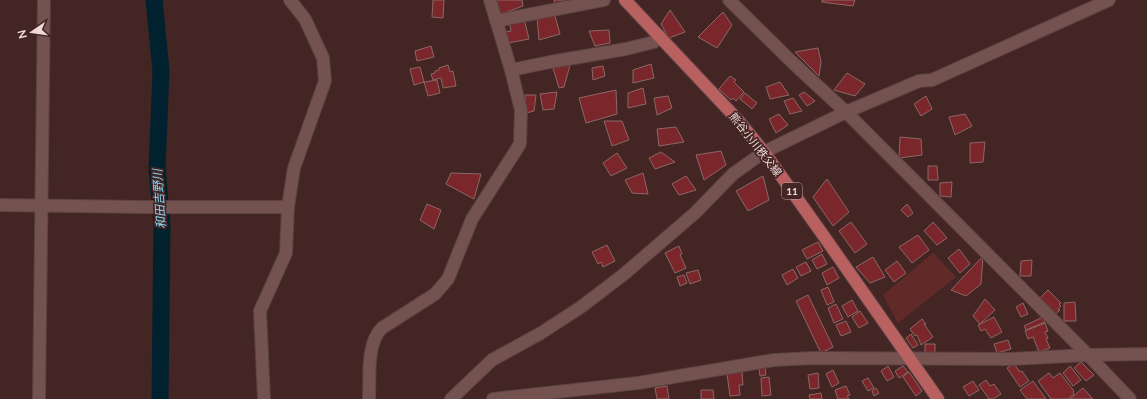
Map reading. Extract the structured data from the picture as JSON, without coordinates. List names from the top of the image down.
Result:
{
  "streets": {
    "main road": ["熊谷小川秩父線", "11"]
  },
  "water": ["和田吉野川"],
  "north": "left"
}
